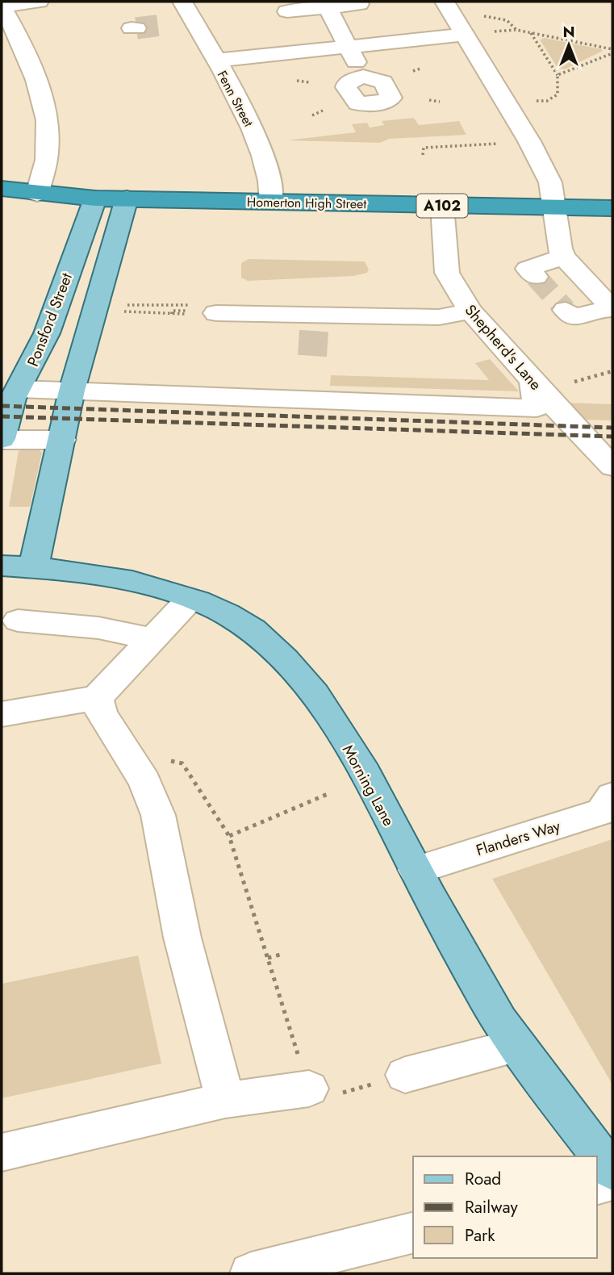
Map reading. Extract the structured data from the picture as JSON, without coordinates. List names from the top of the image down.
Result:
{
  "streets": {
    "highway": ["Homerton High Street", "A102"],
    "main road": ["Ponsford Street", "Morning Lane"],
    "street": ["Fenn Street", "Shepherd's Lane", "Flanders Way"]
  },
  "crossings": [
    ["Fenn Street", "Homerton High Street"],
    ["Homerton High Street", "Ponsford Street"],
    ["Homerton High Street", "Shepherd's Lane"],
    ["Morning Lane", "Flanders Way"]
  ],
  "legend": ["Road", "Railway", "Park"],
  "north": "top"
}
